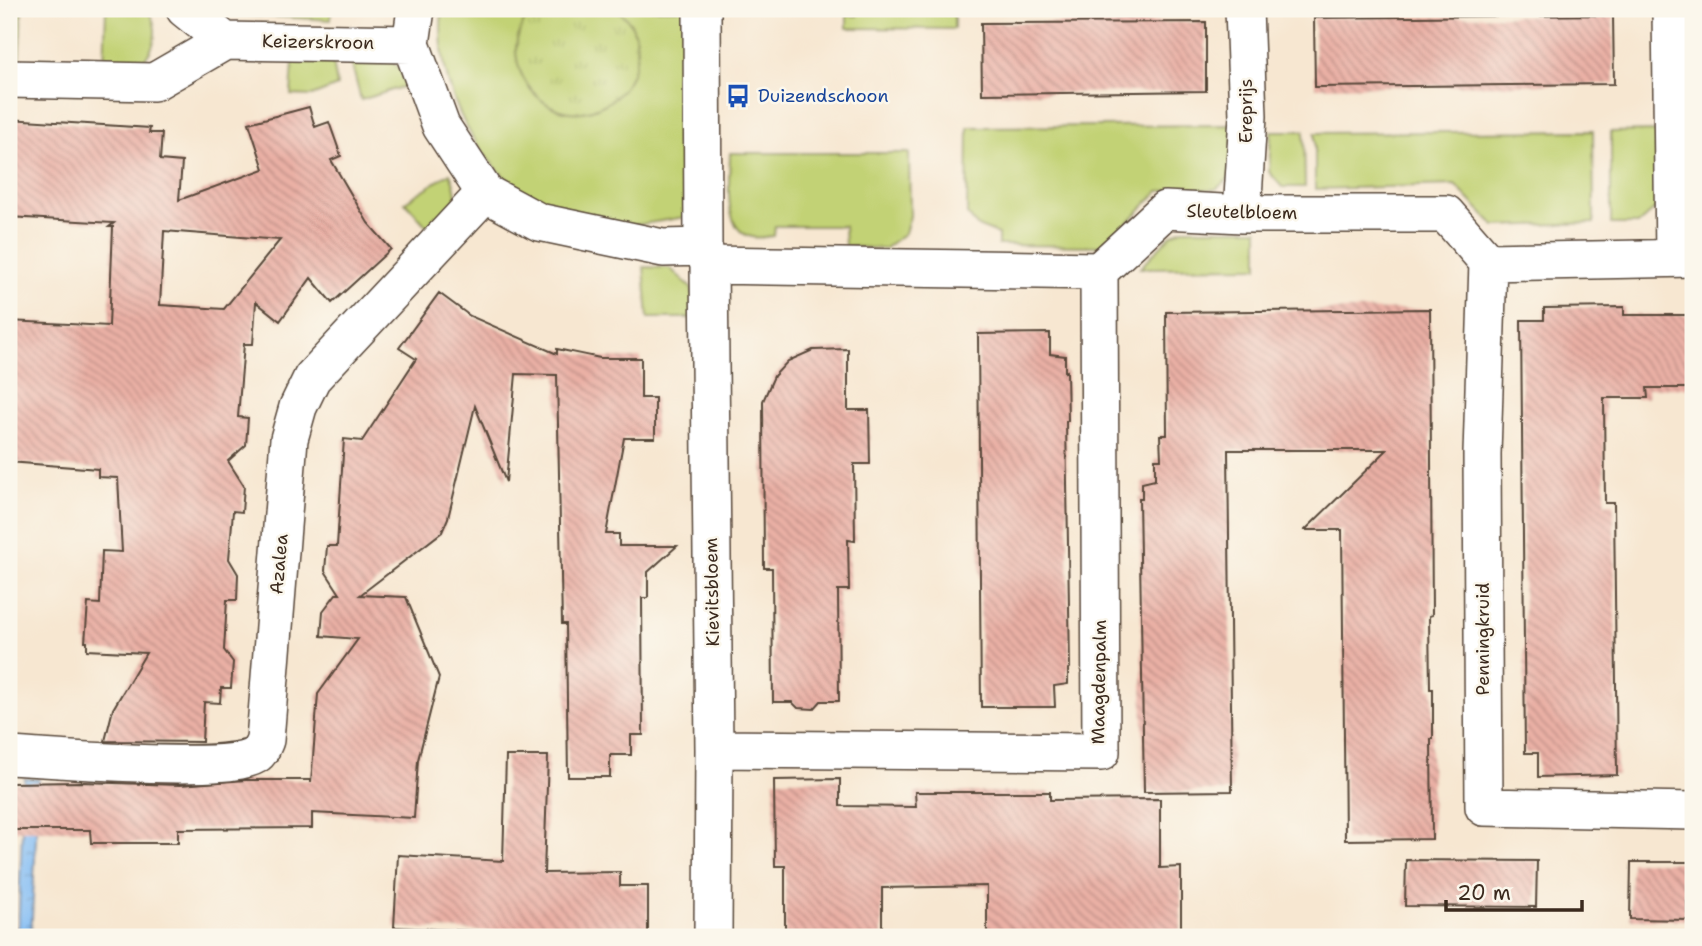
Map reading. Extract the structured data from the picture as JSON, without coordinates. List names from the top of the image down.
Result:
{
  "streets": {
    "street": [
      "Keizerskroon",
      "Ereprijs",
      "Sleutelbloem",
      "Azalea",
      "Kievitsbloem",
      "Penningkruid",
      "Maagdenpalm"
    ]
  },
  "crossings": [
    ["Ereprijs", "Sleutelbloem"],
    ["Sleutelbloem", "Penningkruid"],
    ["Sleutelbloem", "Maagdenpalm"],
    ["Kievitsbloem", "Maagdenpalm"]
  ],
  "places": {
    "bus stop": ["Duizendschoon"]
  },
  "scale_bar": "20 m"
}
